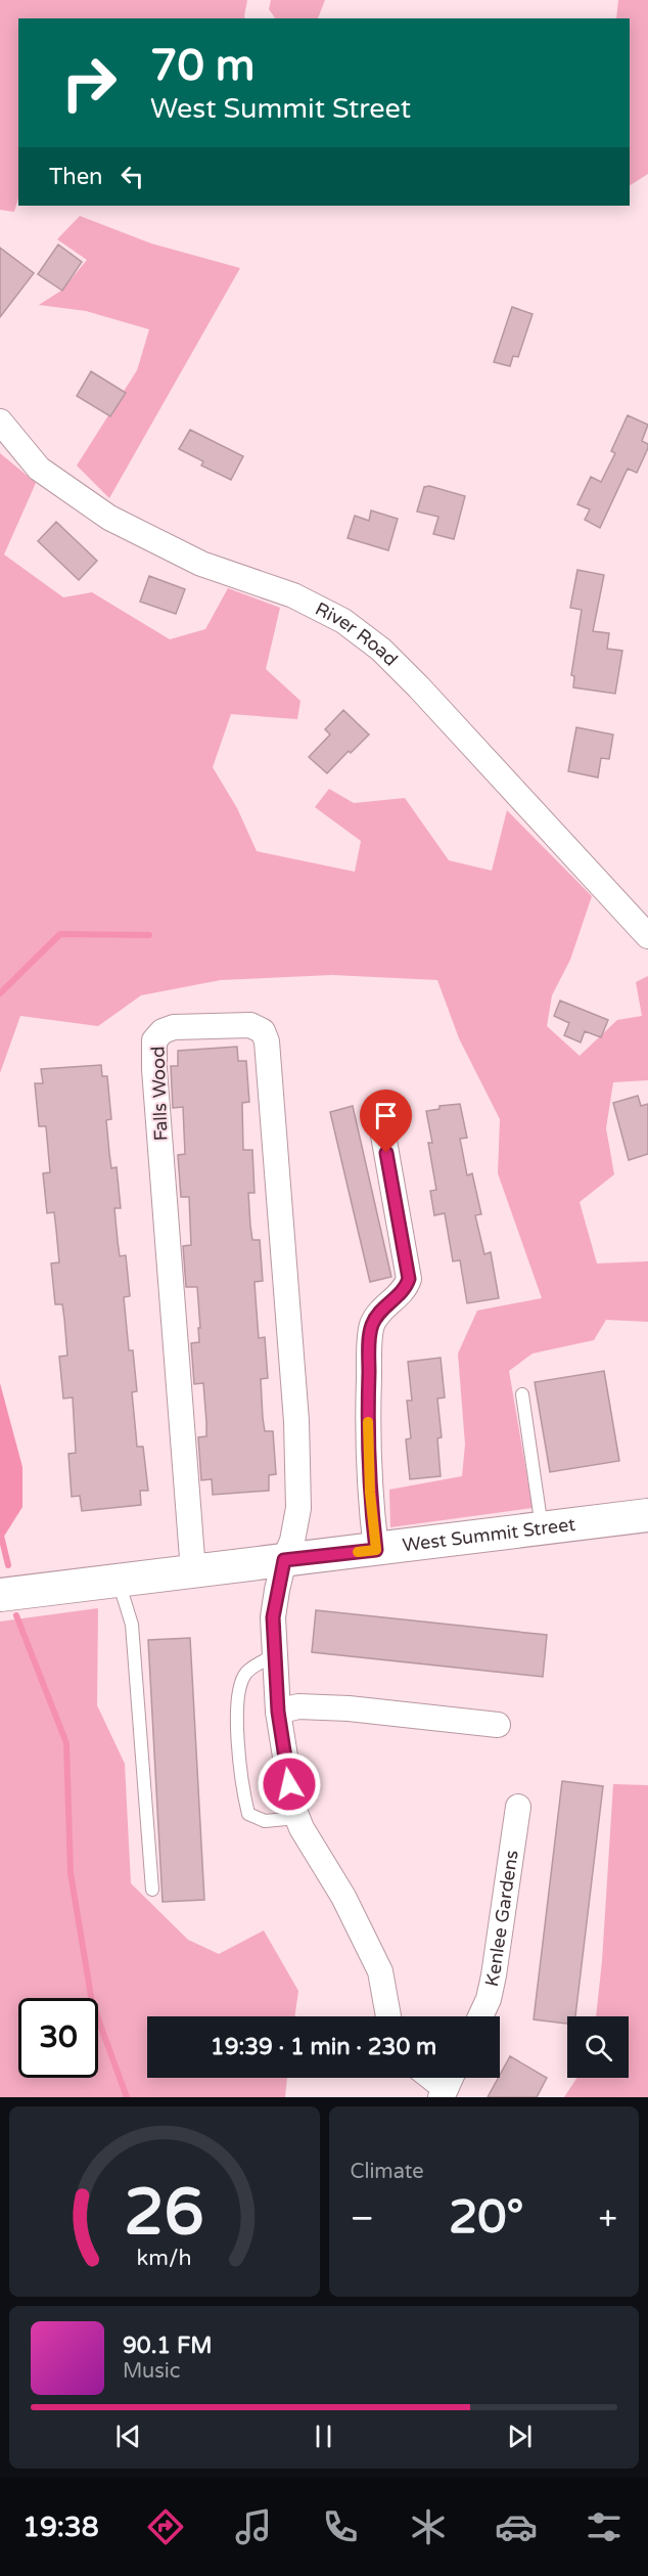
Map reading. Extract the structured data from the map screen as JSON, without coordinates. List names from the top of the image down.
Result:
{
  "streets": {
    "street": [
      "River Road",
      "Falls Wood",
      "West Summit Street",
      "Kenlee Gardens"
    ]
  },
  "crossings": [
    ["Falls Wood", "West Summit Street"]
  ],
  "page": {
    "turn": ["70 m", "West Summit Street"],
    "then": "Then",
    "limit": "30",
    "trip": "19:39 · 1 min · 230 m",
    "tile": "Climate",
    "heat": ["−", "20°", "+"],
    "song": ["90.1 FM", "Music"],
    "tabs": "19:38",
    "gauge": ["26", "km/h"]
  }
}
